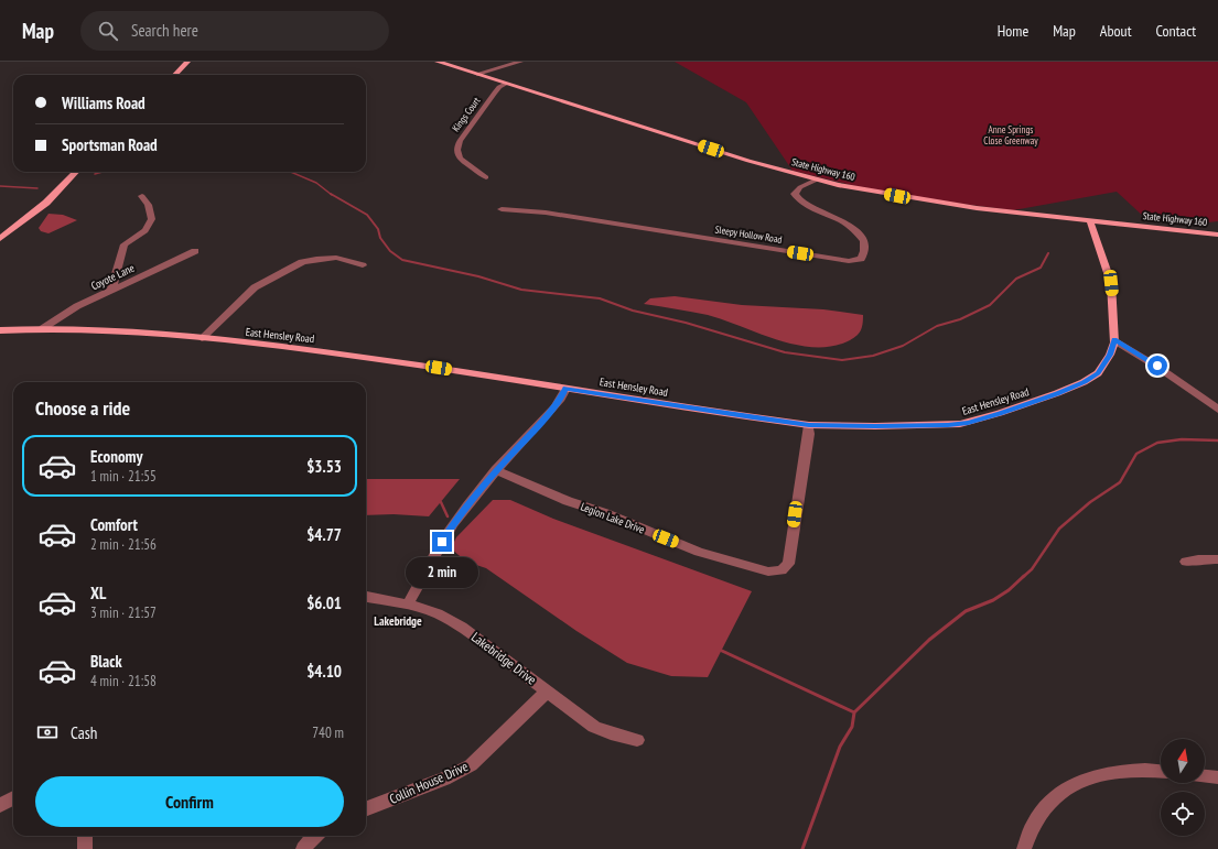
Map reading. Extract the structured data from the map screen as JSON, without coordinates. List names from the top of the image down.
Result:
{
  "streets": {
    "main road": ["State Highway 160", "East Hensley Road"],
    "street": [
      "Kings Court",
      "Sleepy Hollow Road",
      "Coyote Lane",
      "Legion Lake Drive",
      "Lakebridge Drive",
      "Collin House Drive"
    ]
  },
  "crossings": [
    ["Kings Court", "State Highway 160"],
    ["State Highway 160", "Sleepy Hollow Road"],
    ["State Highway 160", "East Hensley Road"],
    ["Coyote Lane", "East Hensley Road"],
    ["East Hensley Road", "Legion Lake Drive"],
    ["Lakebridge Drive", "Collin House Drive"]
  ],
  "districts": ["Lakebridge"],
  "parks": ["Anne Springs Close Greenway"],
  "north": "top",
  "page": {
    "header": "Map",
    "search": "Search here",
    "nav": [
      "Home",
      "Map",
      "About",
      "Contact"
    ],
    "banner": ["Williams Road", "Sportsman Road"],
    "heading": "Choose a ride",
    "list": [
      {
        "name": "Economy",
        "note": "1 min · 21:55",
        "value": "$3.53"
      },
      {
        "name": "Comfort",
        "note": "2 min · 21:56",
        "value": "$4.77"
      },
      {
        "name": "XL",
        "note": "3 min · 21:57",
        "value": "$6.01"
      },
      {
        "name": "Black",
        "note": "4 min · 21:58",
        "value": "$4.10"
      }
    ],
    "bubble": "2 min",
    "pay": ["Cash", "740 m"],
    "buttons": "Confirm"
  }
}
